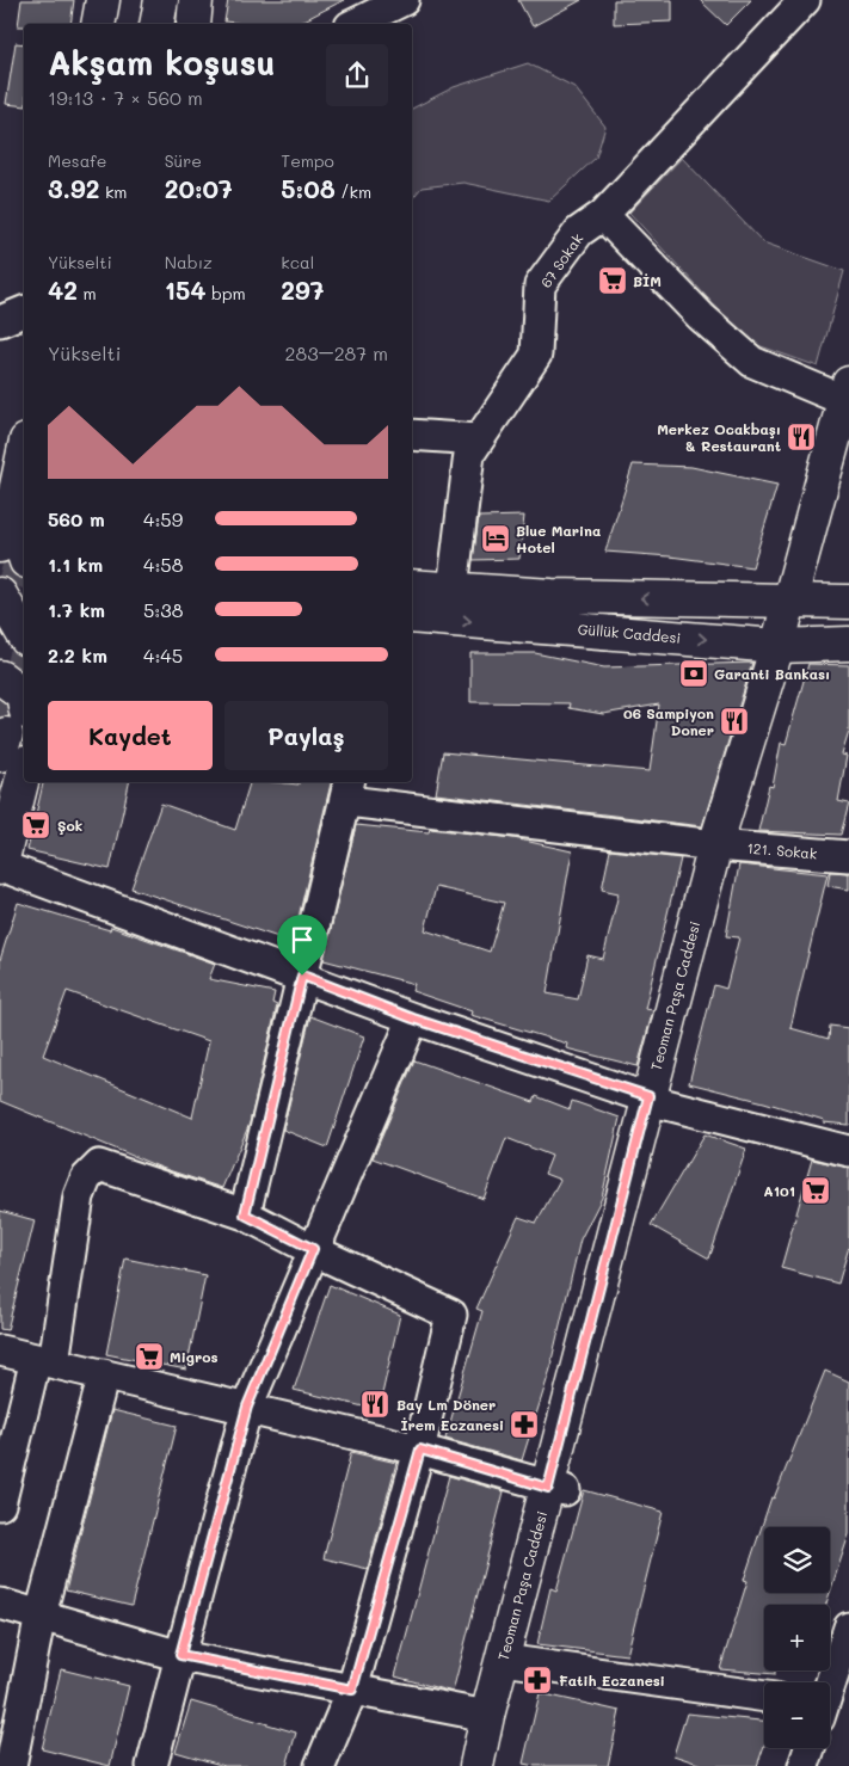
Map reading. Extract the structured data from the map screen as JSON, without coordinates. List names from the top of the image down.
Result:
{
  "streets": {
    "street": [
      "67 Sokak",
      "Güllük Caddesi",
      "121. Sokak",
      "Teoman Paşa Caddesi"
    ]
  },
  "crossings": [
    ["Güllük Caddesi", "Teoman Paşa Caddesi"],
    ["121. Sokak", "Teoman Paşa Caddesi"]
  ],
  "places": {
    "supermarket": [
      "BİM",
      "Şok",
      "A101",
      "Migros"
    ],
    "restaurant": ["Merkez Ocakbaşı & Restaurant", "06 Sampiyon Doner", "Bay Lm Döner"],
    "hotel": ["Blue Marina Hotel"],
    "bank": ["Garanti Bankası"],
    "pharmacy": ["İrem Eczanesi", "Fatih Eczanesi"]
  },
  "page": {
    "heading": ["Akşam koşusu", "19:13 · 7 × 560 m"],
    "stats": [
      ["Mesafe", "3.92 km"],
      ["Süre", "20:07"],
      ["Tempo", "5:08 /km"],
      ["Yükselti", "42 m"],
      ["Nabız", "154 bpm"],
      ["kcal", "297"]
    ],
    "chart": ["Yükselti", "283–287 m"],
    "list": [
      {
        "name": "560 m",
        "note": "4:59"
      },
      {
        "name": "1.1 km",
        "note": "4:58"
      },
      {
        "name": "1.7 km",
        "note": "5:38"
      },
      {
        "name": "2.2 km",
        "note": "4:45"
      }
    ],
    "buttons": ["Kaydet", "Paylaş"],
    "map_buttons": ["+", "−"]
  }
}
